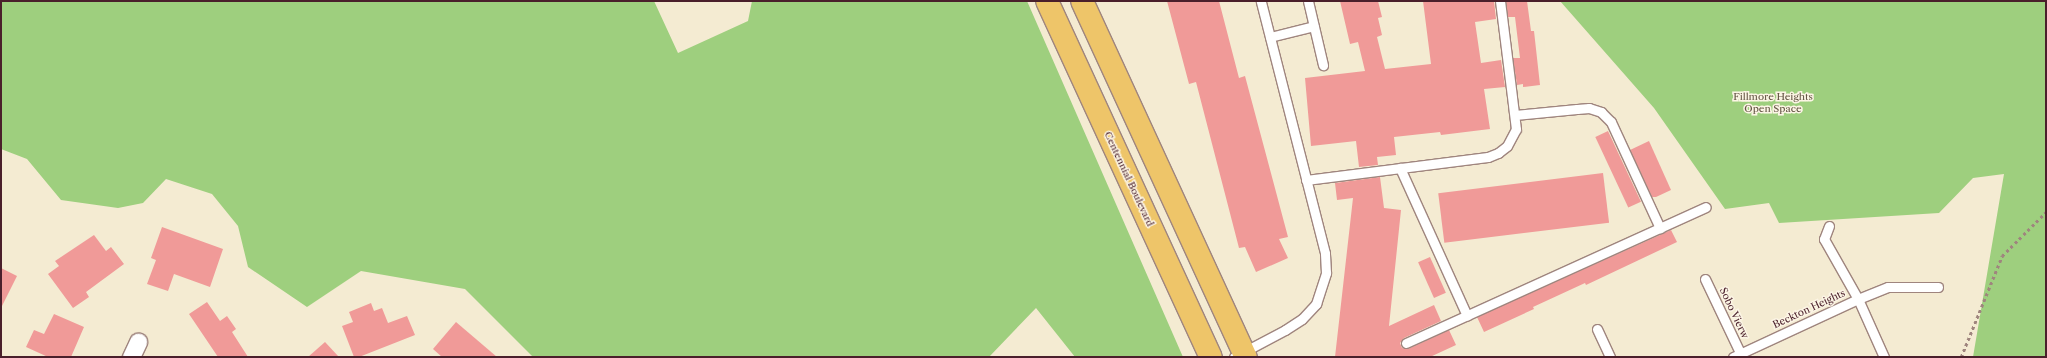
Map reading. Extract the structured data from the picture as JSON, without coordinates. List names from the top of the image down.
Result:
{
  "streets": {
    "main road": ["Centennial Boulevard"],
    "lane": ["Beckton Heights", "Sobo Vierw"]
  },
  "crossings": [
    ["Beckton Heights", "Sobo Vierw"]
  ],
  "parks": ["Fillmore Heights Open Space"]
}
